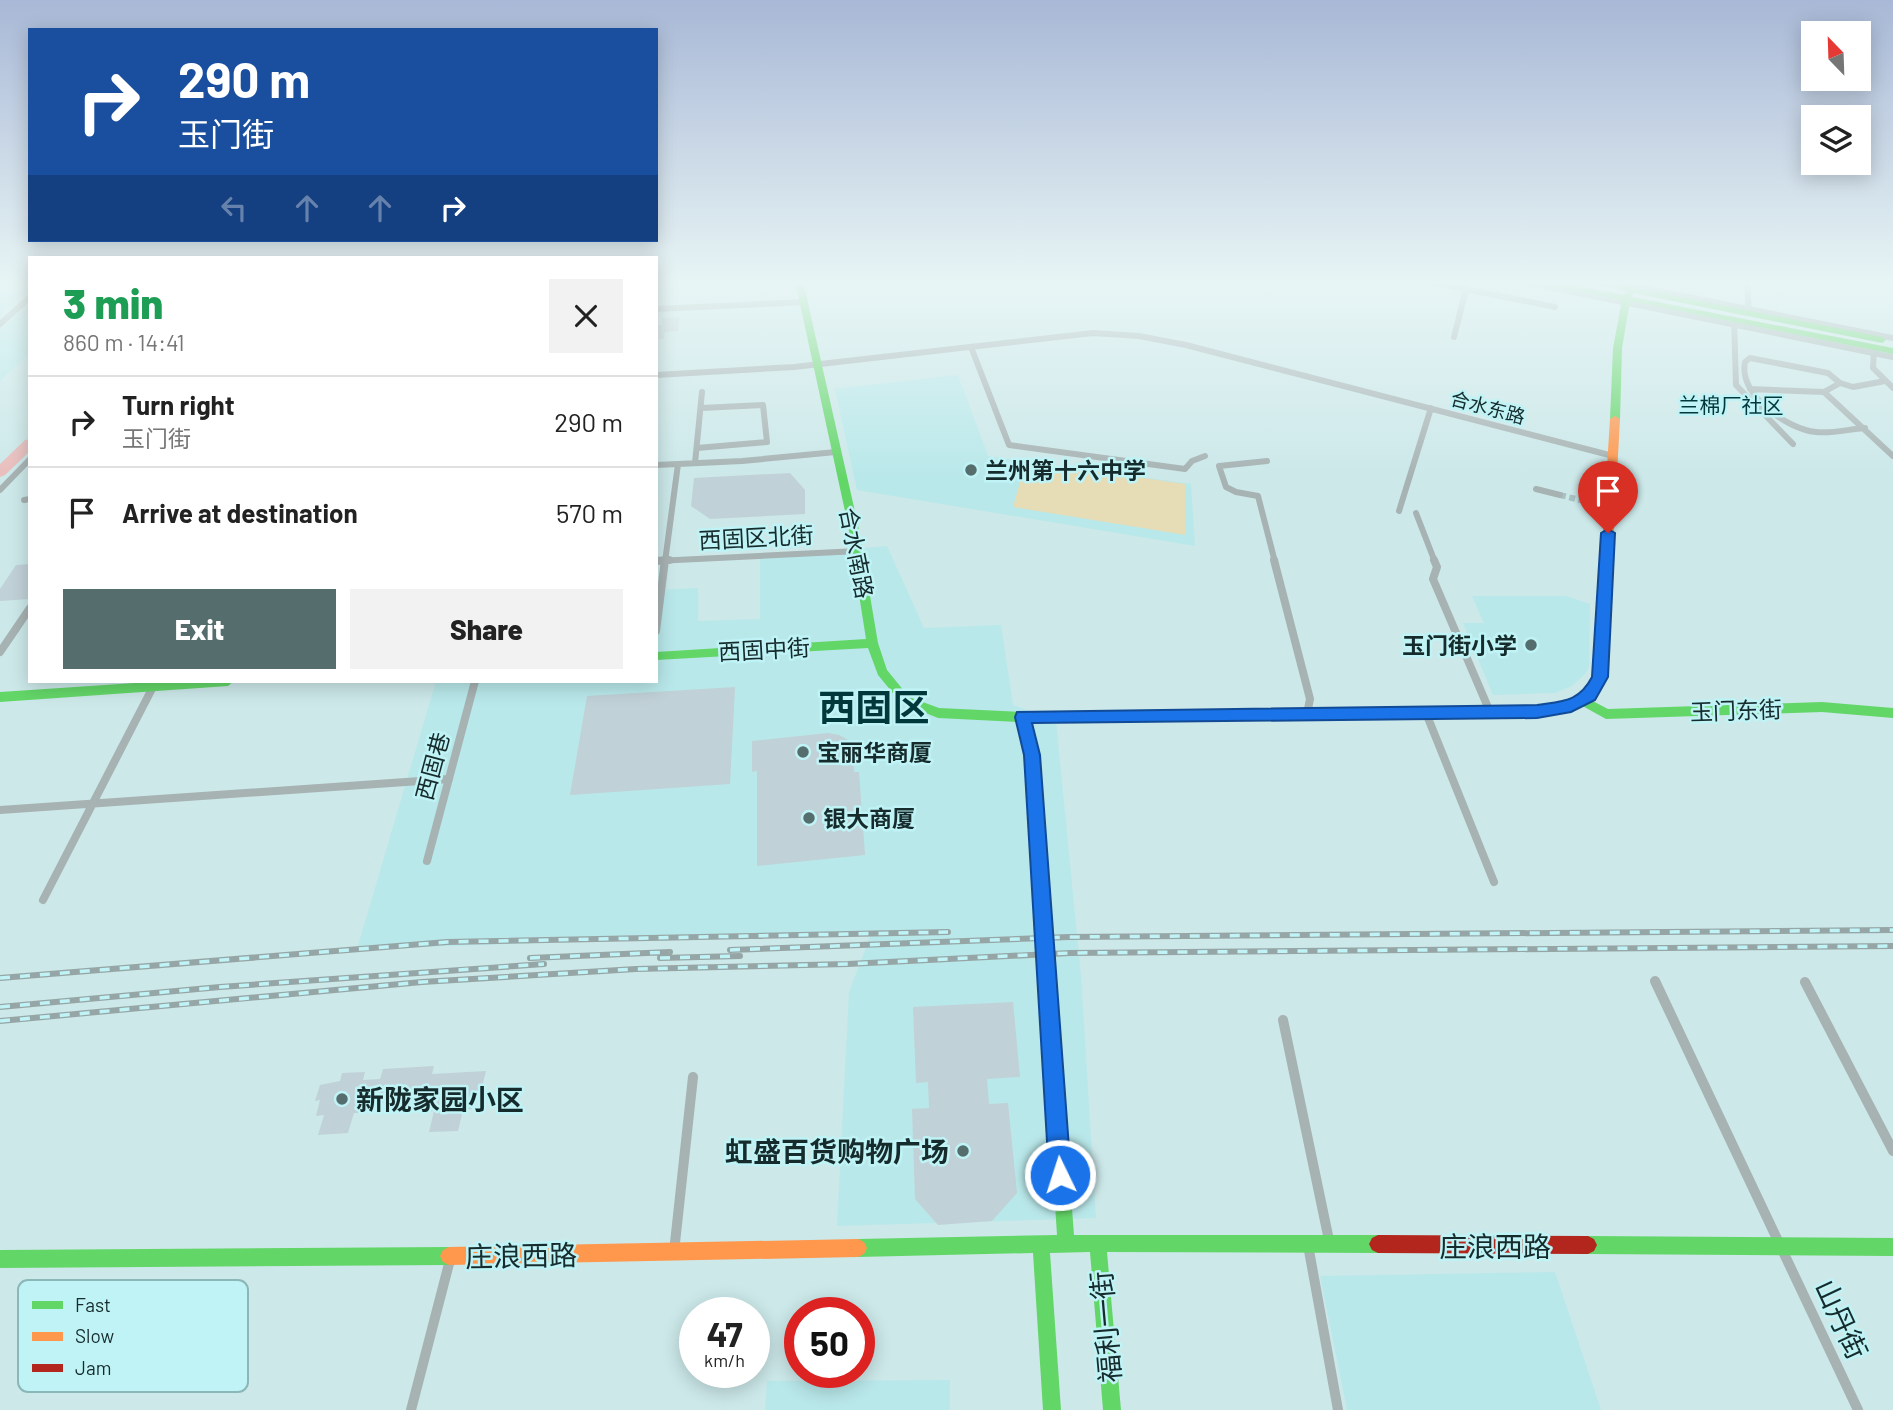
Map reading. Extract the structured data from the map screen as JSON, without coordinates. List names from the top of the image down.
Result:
{
  "streets": {
    "street": [
      "合水东路",
      "西固区北街",
      "合水南路",
      "西固中街",
      "玉门东街",
      "西固巷",
      "庄浪西路",
      "山丹街",
      "福利一街"
    ]
  },
  "crossings": [
    ["合水东路", "合水南路"],
    ["西固区北街", "合水南路"],
    ["合水南路", "西固中街"],
    ["合水南路", "玉门东街"],
    ["庄浪西路", "山丹街"],
    ["庄浪西路", "福利一街"]
  ],
  "districts": ["兰棉厂社区", "西固区"],
  "places": [
    "兰州第十六中学",
    "玉门街小学",
    "宝丽华商厦",
    "银大商厦",
    "新陇家园小区",
    "虹盛百货购物广场"
  ],
  "legend": ["Fast", "Slow", "Jam"],
  "north": "top left",
  "page": {
    "turn": ["290 m", "玉门街"],
    "heading": ["3 min", "860 m · 14:41"],
    "list": [
      {
        "name": "Turn right",
        "note": "玉门街",
        "value": "290 m"
      },
      {
        "name": "Arrive at destination",
        "value": "570 m"
      }
    ],
    "buttons": ["Exit", "Share"],
    "speed": "47 km/h",
    "limit": "50"
  }
}
